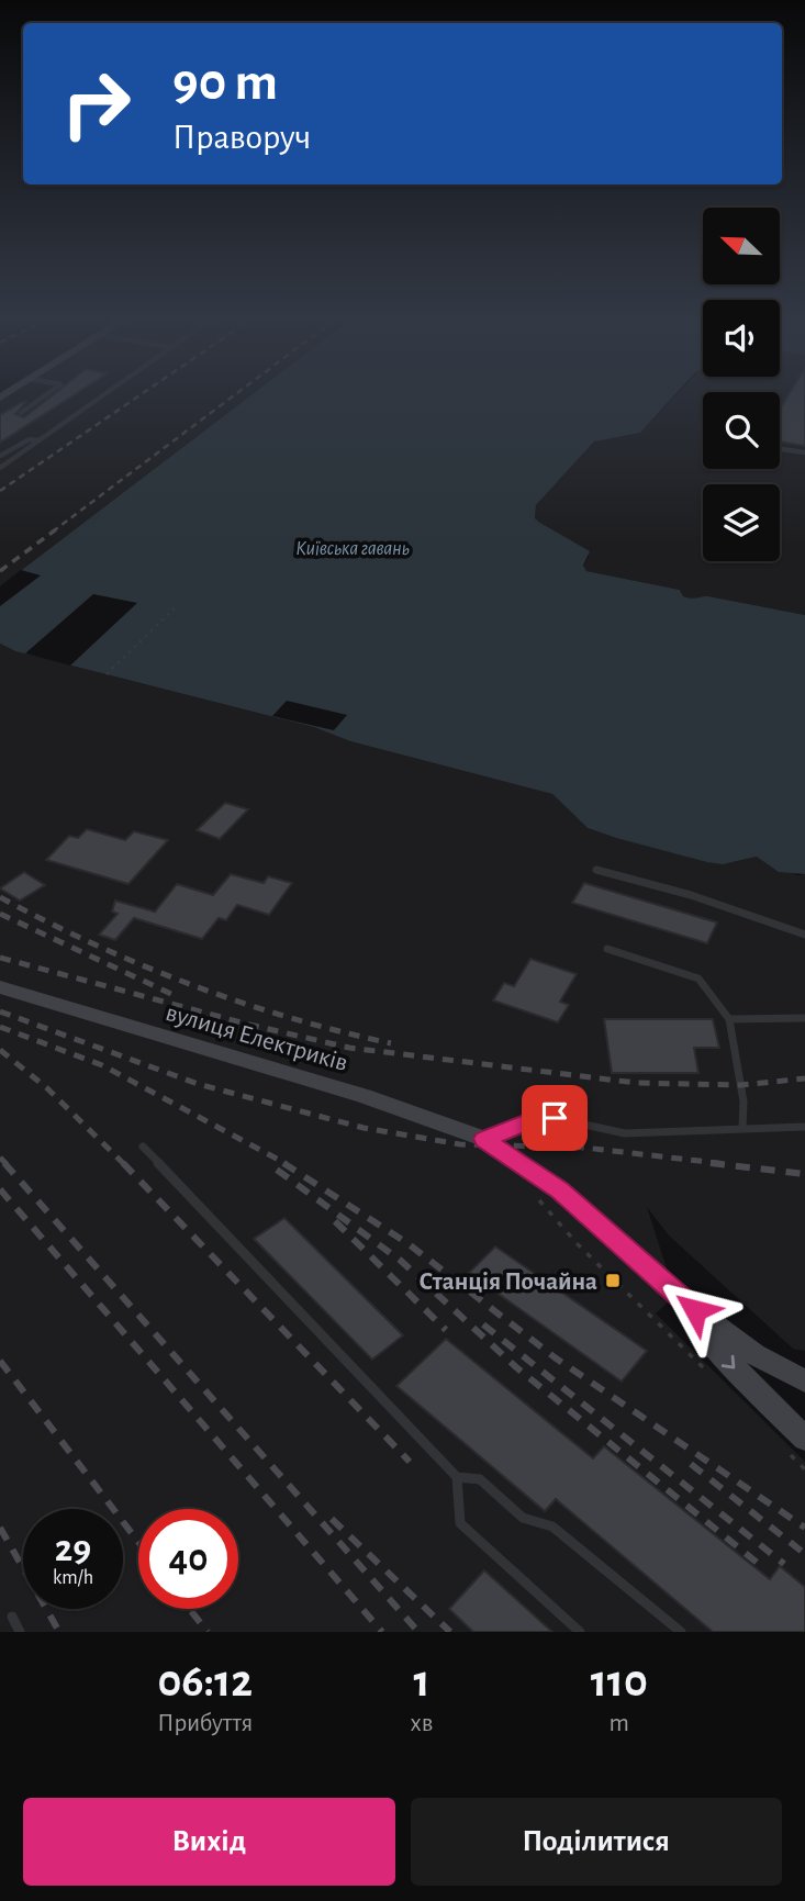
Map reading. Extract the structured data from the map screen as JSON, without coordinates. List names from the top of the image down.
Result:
{
  "streets": {
    "street": ["вулиця Електриків"]
  },
  "water": ["Київська гавань"],
  "places": {
    "transit": ["Станція Почайна"]
  },
  "north": "top left",
  "page": {
    "turn": ["90 m", "Праворуч"],
    "speed": "29 km/h",
    "limit": "40",
    "eta": [
      "06:12",
      "Прибуття",
      "1",
      "хв",
      "110",
      "m"
    ],
    "buttons": ["Вихід", "Поділитися"]
  }
}
